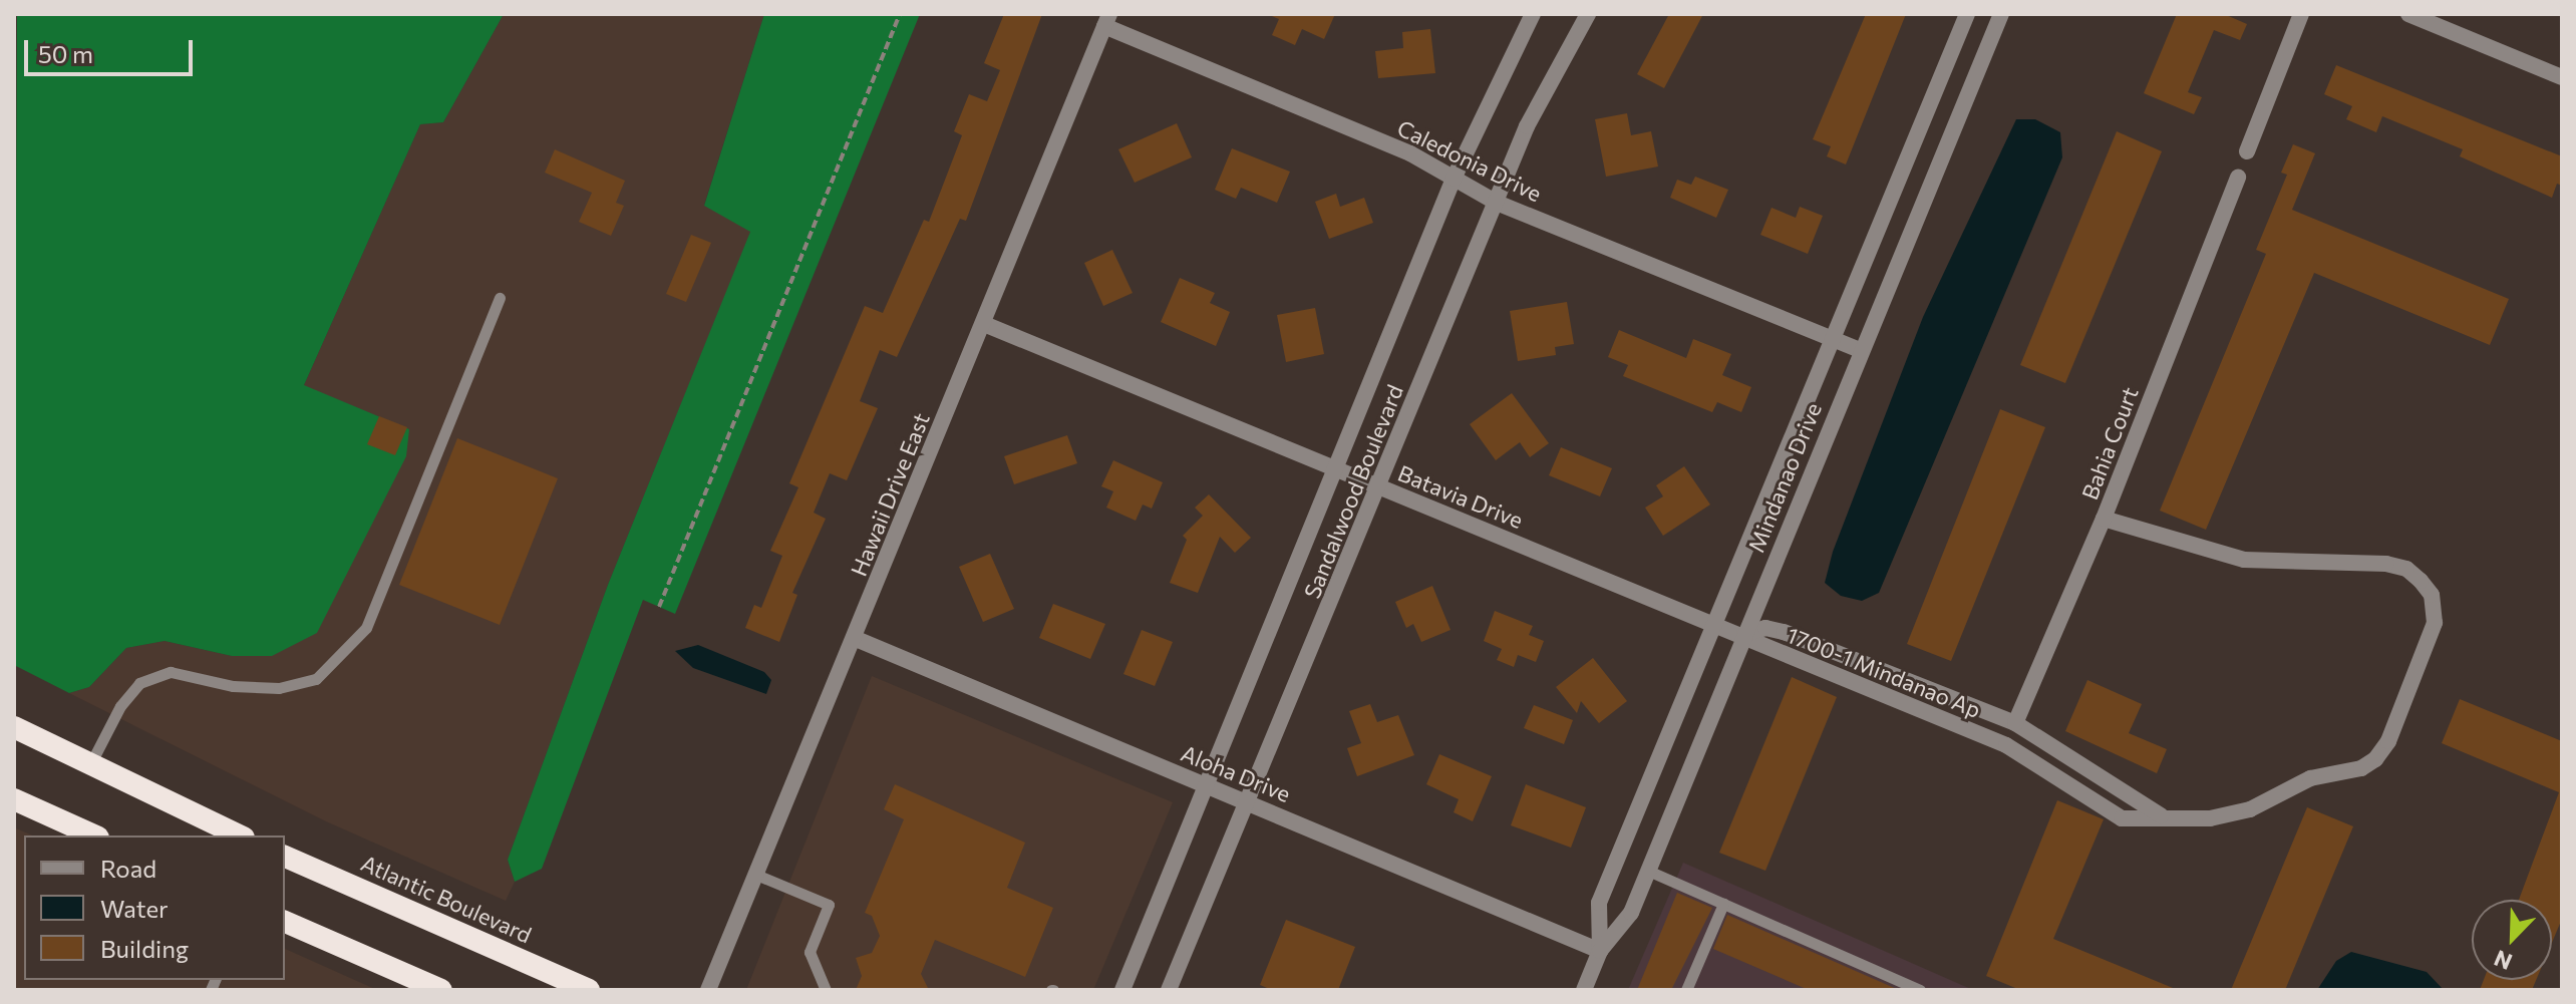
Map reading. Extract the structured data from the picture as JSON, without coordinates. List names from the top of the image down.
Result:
{
  "streets": {
    "highway": ["Atlantic Boulevard"],
    "street": [
      "Caledonia Drive",
      "Bahia Court",
      "Mindanao Drive",
      "Sandalwood Boulevard",
      "Hawaii Drive East",
      "Batavia Drive",
      "1700-1 Mindanao Ap",
      "Aloha Drive"
    ]
  },
  "crossings": [
    ["Caledonia Drive", "Mindanao Drive"],
    ["Caledonia Drive", "Sandalwood Boulevard"],
    ["Caledonia Drive", "Hawaii Drive East"],
    ["Bahia Court", "1700-1 Mindanao Ap"],
    ["Mindanao Drive", "Batavia Drive"],
    ["Mindanao Drive", "1700-1 Mindanao Ap"],
    ["Mindanao Drive", "Aloha Drive"],
    ["Sandalwood Boulevard", "Batavia Drive"],
    ["Sandalwood Boulevard", "Aloha Drive"],
    ["Hawaii Drive East", "Batavia Drive"],
    ["Hawaii Drive East", "Aloha Drive"],
    ["Batavia Drive", "1700-1 Mindanao Ap"]
  ],
  "legend": ["Road", "Water", "Building"],
  "scale_bar": "50 m",
  "north": "bottom left"
}
